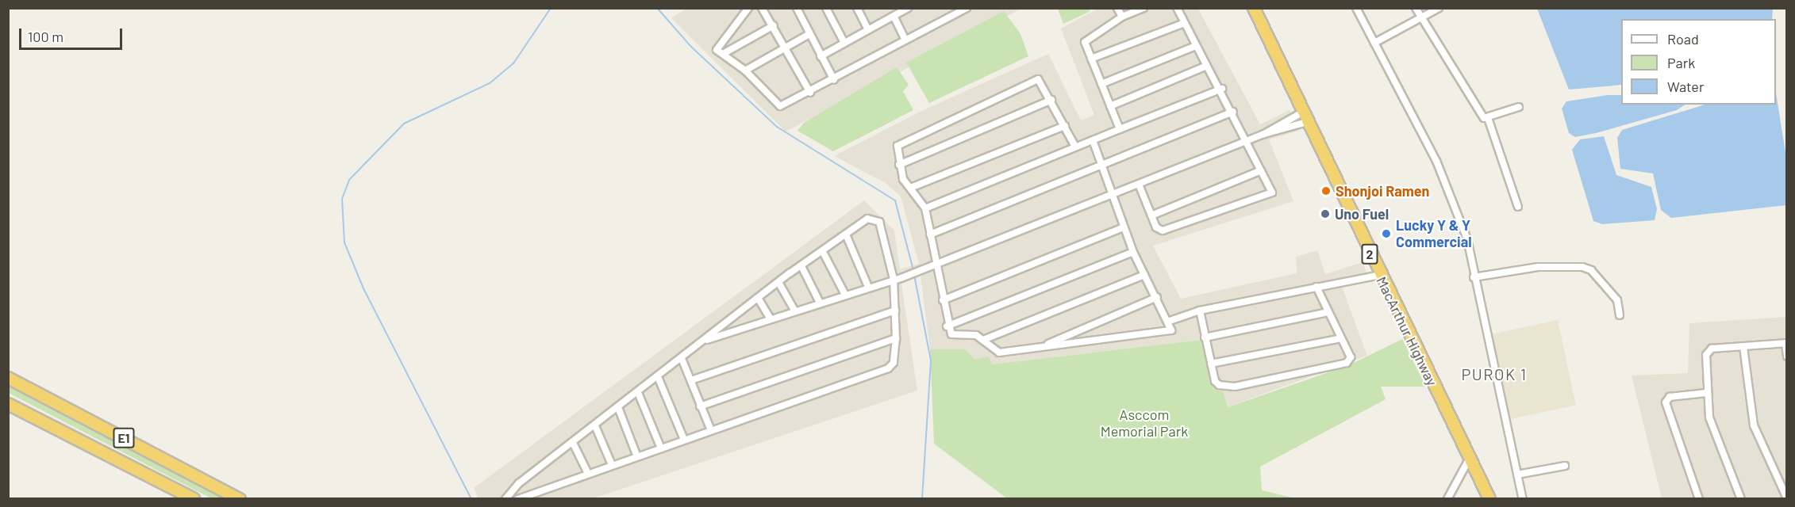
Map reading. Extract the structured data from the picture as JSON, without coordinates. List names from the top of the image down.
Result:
{
  "streets": {
    "highway": ["2", "MacArthur Highway", "E1"]
  },
  "districts": ["PUROK 1"],
  "parks": ["Asccom Memorial Park"],
  "places": ["Shonjoi Ramen", "Uno Fuel", "Lucky Y & Y Commercial"],
  "legend": ["Road", "Park", "Water"],
  "scale_bar": "100 m"
}
